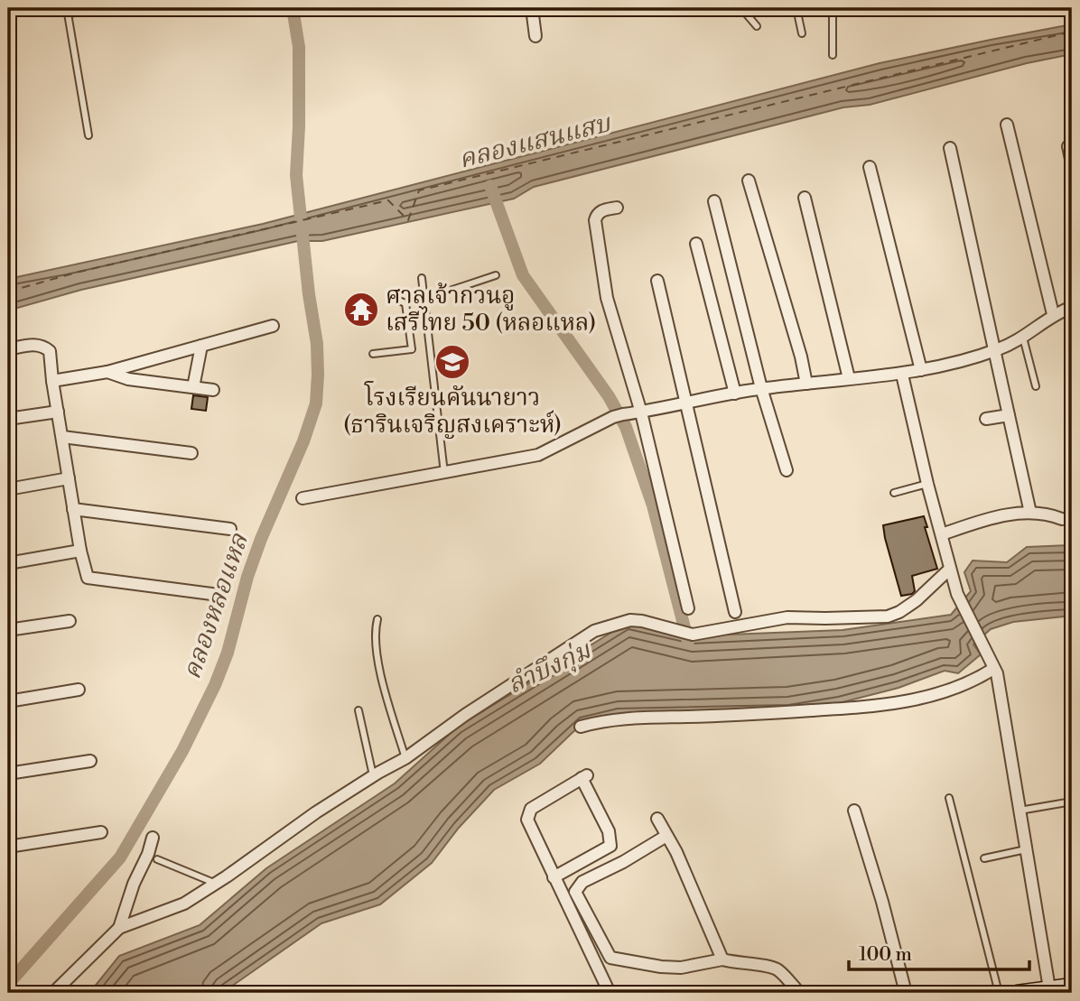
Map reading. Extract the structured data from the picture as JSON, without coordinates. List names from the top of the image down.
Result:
{
  "water": ["คลองแสนแสบ", "คลองหลอแหล", "ลำบึงกุ่ม"],
  "places": {
    "temple": ["ศาลเจ้ากวนอู เสรีไทย 50 (หลอแหล)"],
    "school or university": ["โรงเรียนคันนายาว (ธารินเจริญสงเคราะห์)"]
  },
  "scale_bar": "100 m"
}
